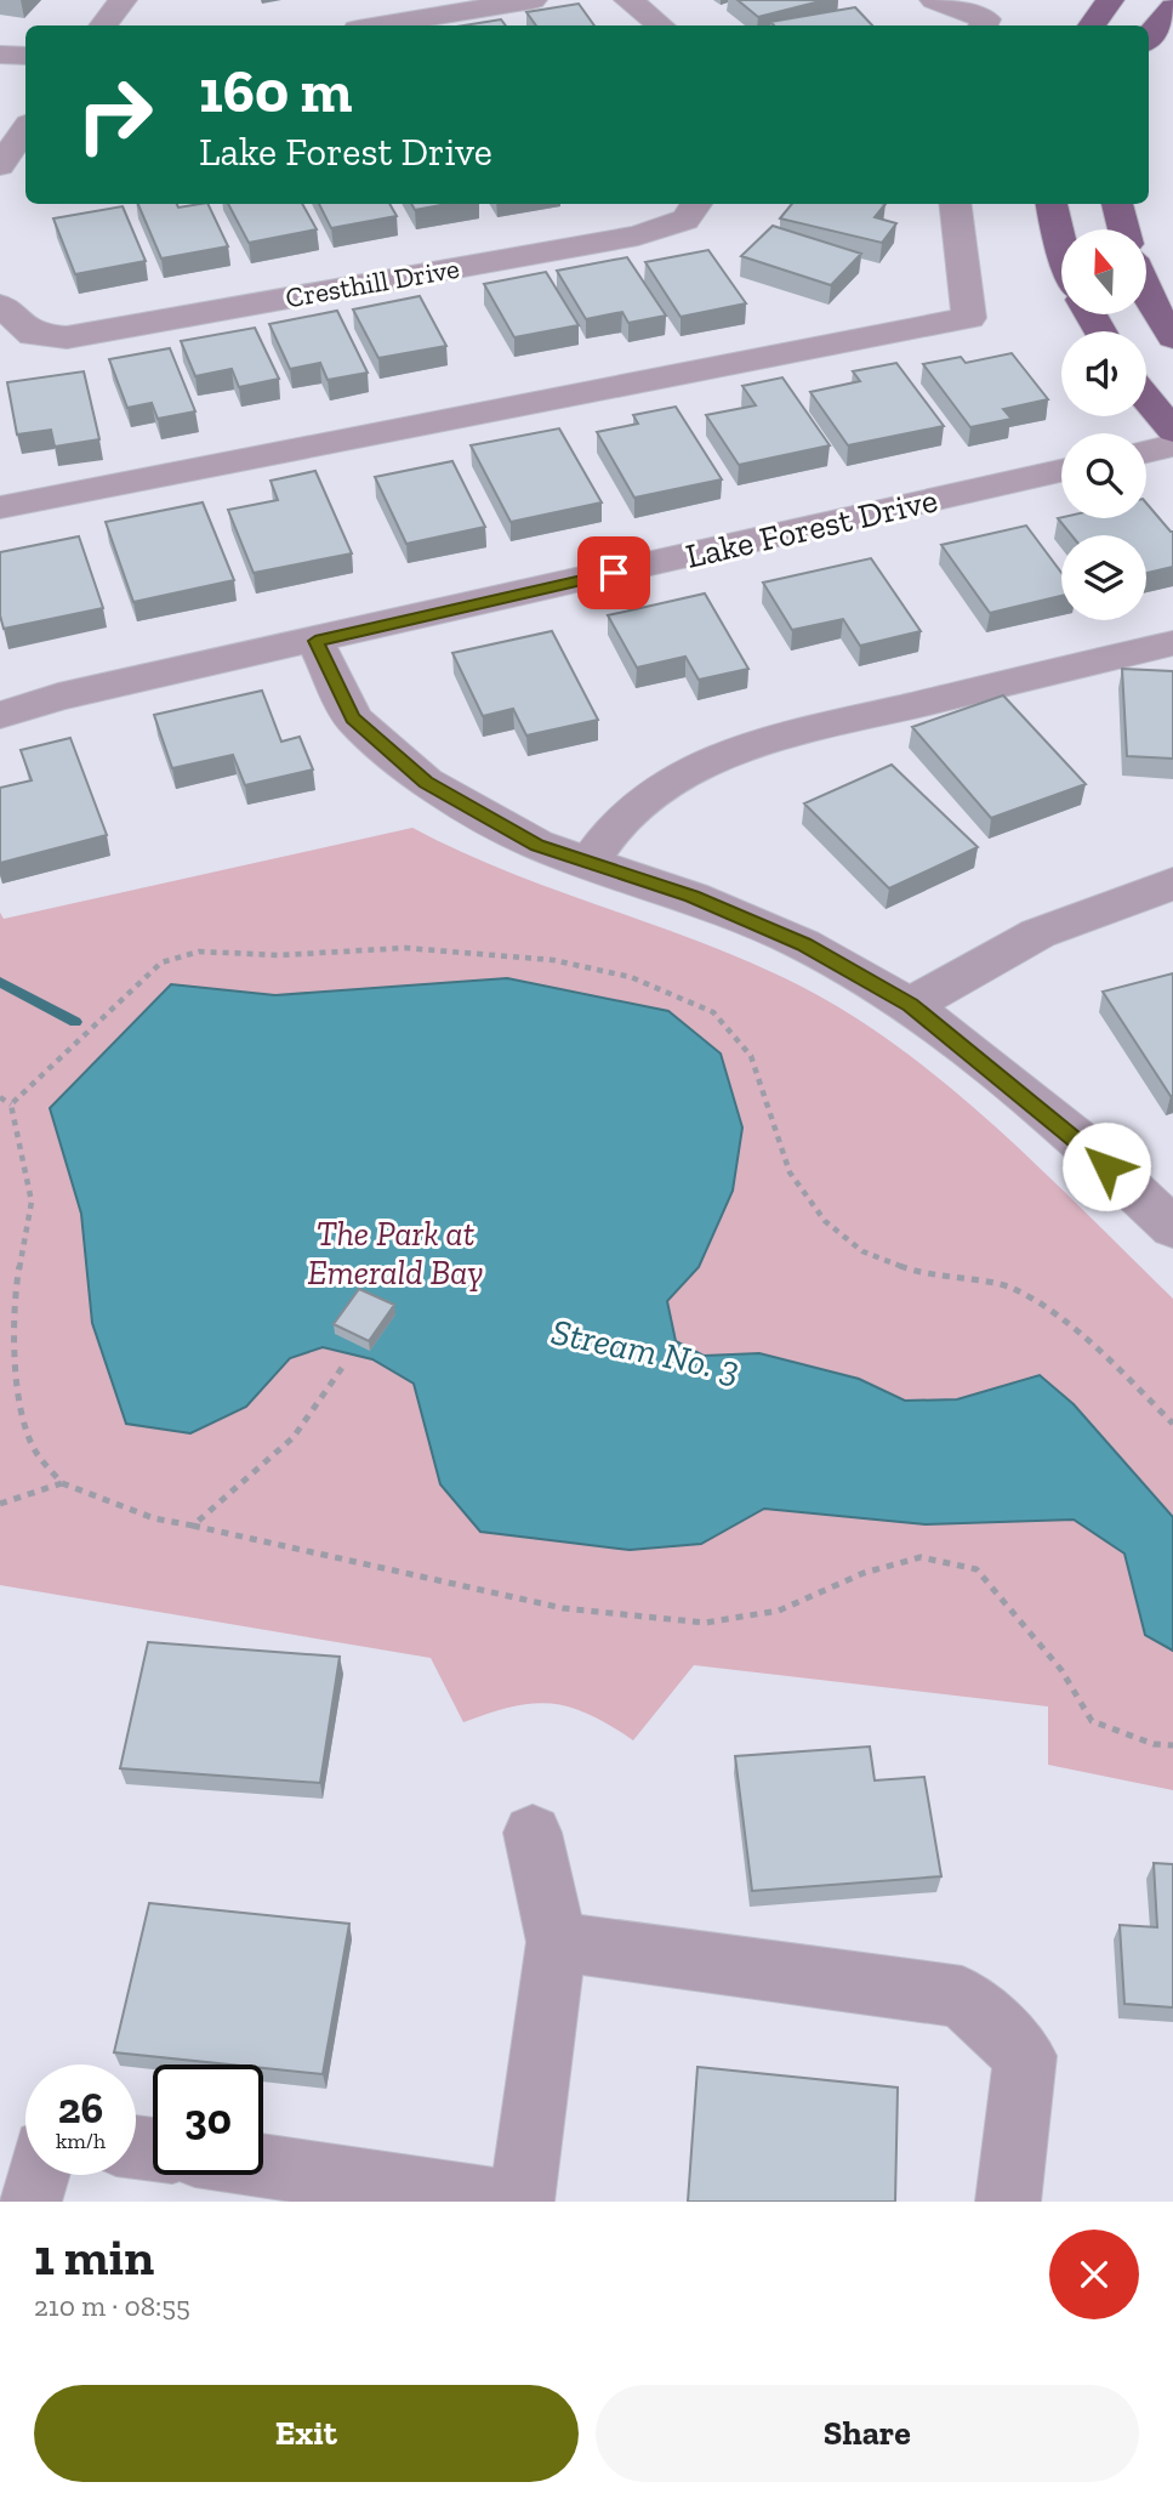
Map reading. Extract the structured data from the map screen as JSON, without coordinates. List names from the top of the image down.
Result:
{
  "streets": {
    "street": ["Cresthill Drive", "Lake Forest Drive"]
  },
  "water": ["Stream No. 3"],
  "parks": ["The Park at Emerald Bay"],
  "north": "top",
  "page": {
    "turn": ["160 m", "Lake Forest Drive"],
    "speed": "26 km/h",
    "limit": "30",
    "heading": ["1 min", "210 m · 08:55"],
    "buttons": ["Exit", "Share"]
  }
}
